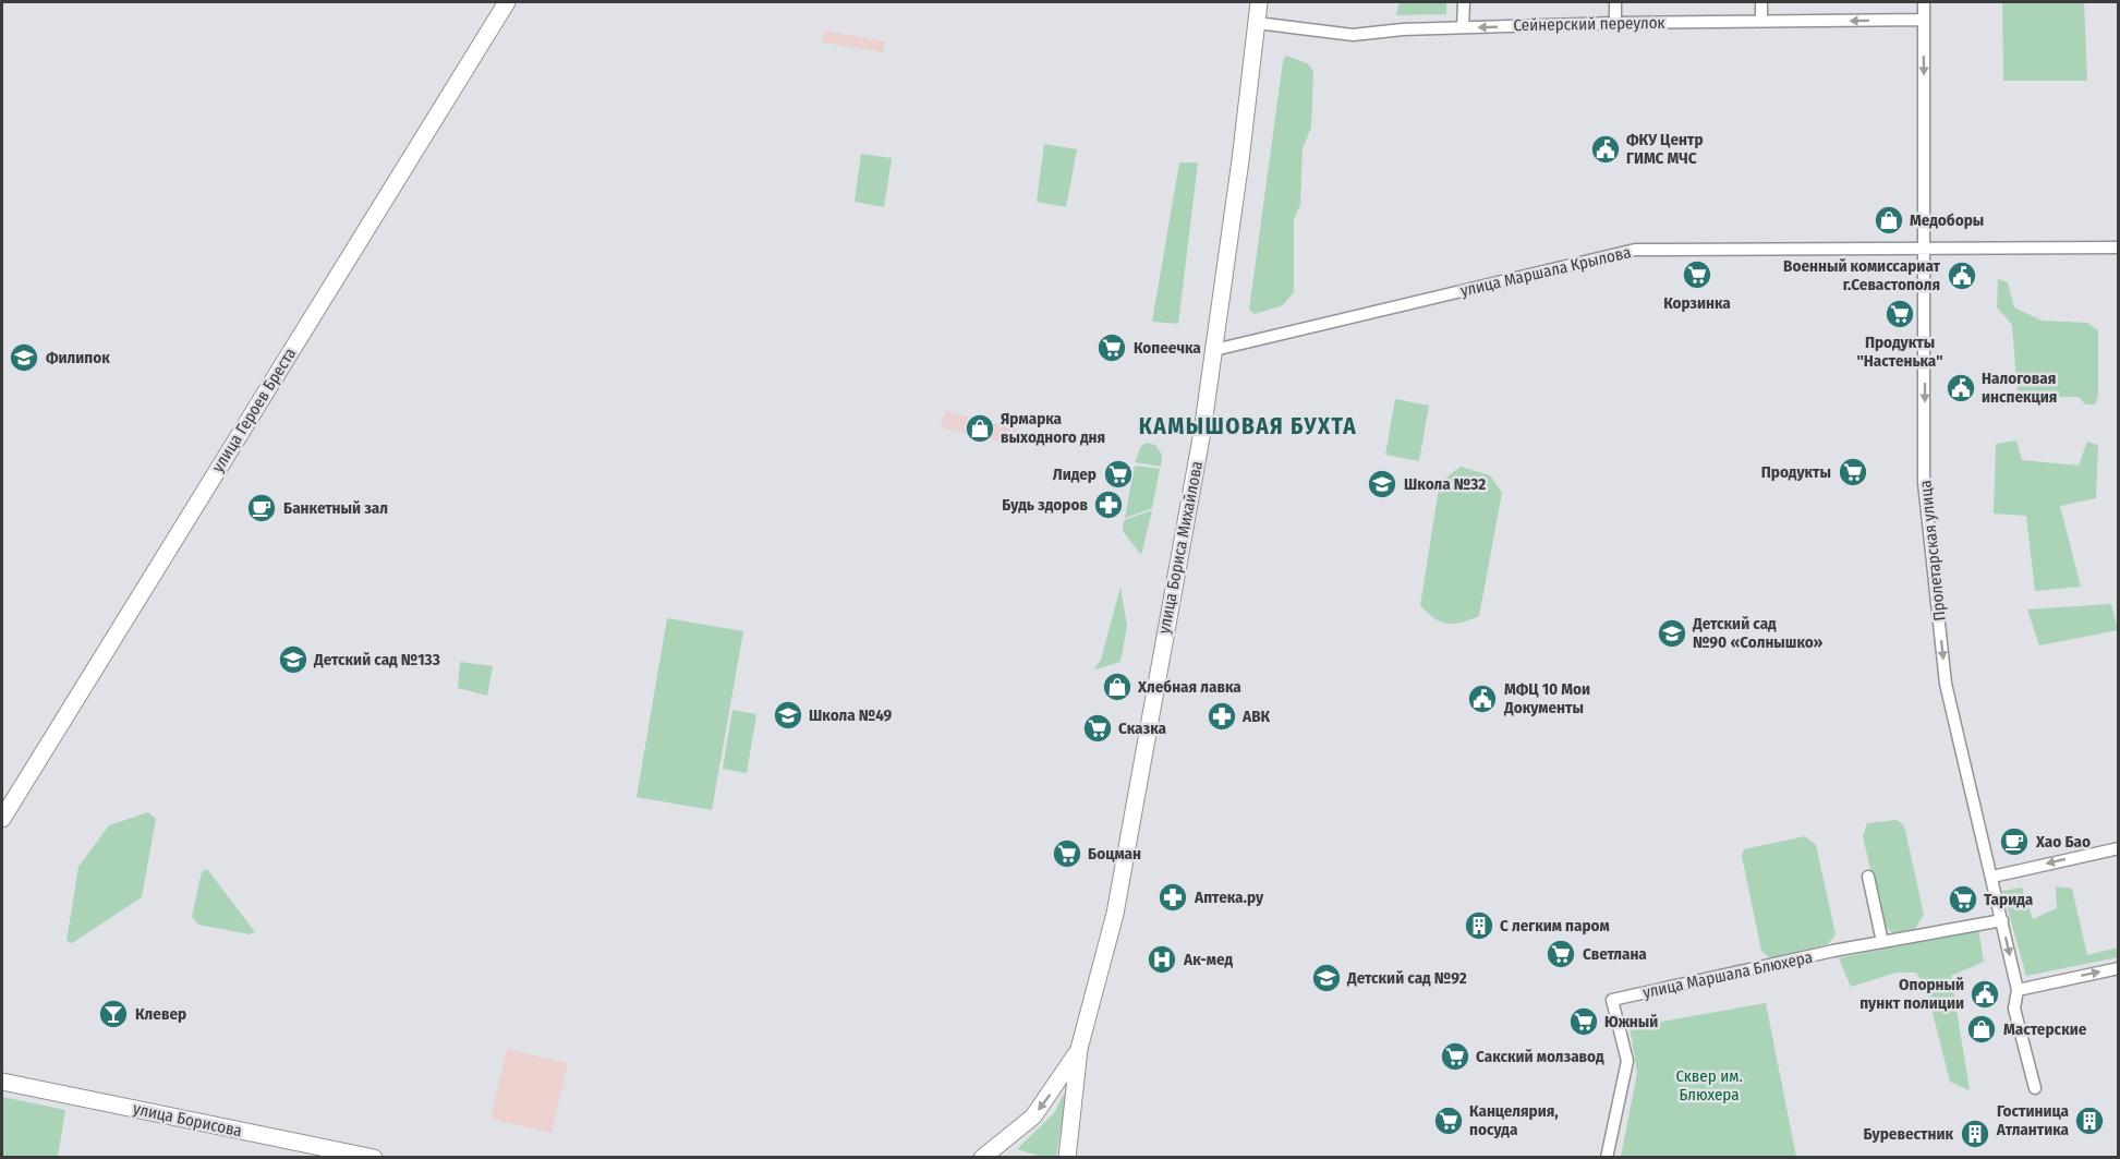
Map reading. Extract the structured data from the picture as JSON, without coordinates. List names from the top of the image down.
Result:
{
  "streets": {
    "street": [
      "Сейнерский переулок",
      "улица Маршала Крылова",
      "улица Героев Бреста",
      "улица Бориса Михайлова",
      "Пролетарская улица",
      "улица Маршала Блюхера",
      "улица Борисова"
    ]
  },
  "crossings": [
    ["Сейнерский переулок", "улица Бориса Михайлова"],
    ["Сейнерский переулок", "Пролетарская улица"],
    ["улица Маршала Крылова", "улица Бориса Михайлова"],
    ["улица Маршала Крылова", "Пролетарская улица"],
    ["Пролетарская улица", "улица Маршала Блюхера"]
  ],
  "one_way": ["Сейнерский переулок", "Пролетарская улица"],
  "districts": ["КАМЫШОВАЯ БУХТА"],
  "parks": ["Сквер им. Блюхера"],
  "places": {
    "public building": [
      "ФКУ Центр ГИМС МЧС",
      "Военный комиссариат г.Севастополя",
      "Налоговая инспекция",
      "МФЦ 10 Мои Документы",
      "Опорный пункт полиции"
    ],
    "shop": [
      "Медоборы",
      "Ярмарка выходного дня",
      "Хлебная лавка",
      "Мастерские"
    ],
    "supermarket": [
      "Корзинка",
      "Продукты \"Настенька\"",
      "Копеечка",
      "Продукты",
      "Лидер",
      "Сказка",
      "Боцман",
      "Тарида",
      "Светлана",
      "Южный",
      "Сакский молзавод",
      "Канцелярия, посуда"
    ],
    "school or university": [
      "Филипок",
      "Школа №32",
      "Детский сад №90 «Солнышко»",
      "Детский сад №133",
      "Школа №49",
      "Детский сад №92"
    ],
    "pharmacy": ["Будь здоров", "АВК", "Аптека.ру"],
    "cafe": ["Банкетный зал", "Хао Бао"],
    "building": ["С легким паром", "Гостиница Атлантика", "Буревестник"],
    "hospital": ["Ак-мед"],
    "bar": ["Клевер"]
  }
}
